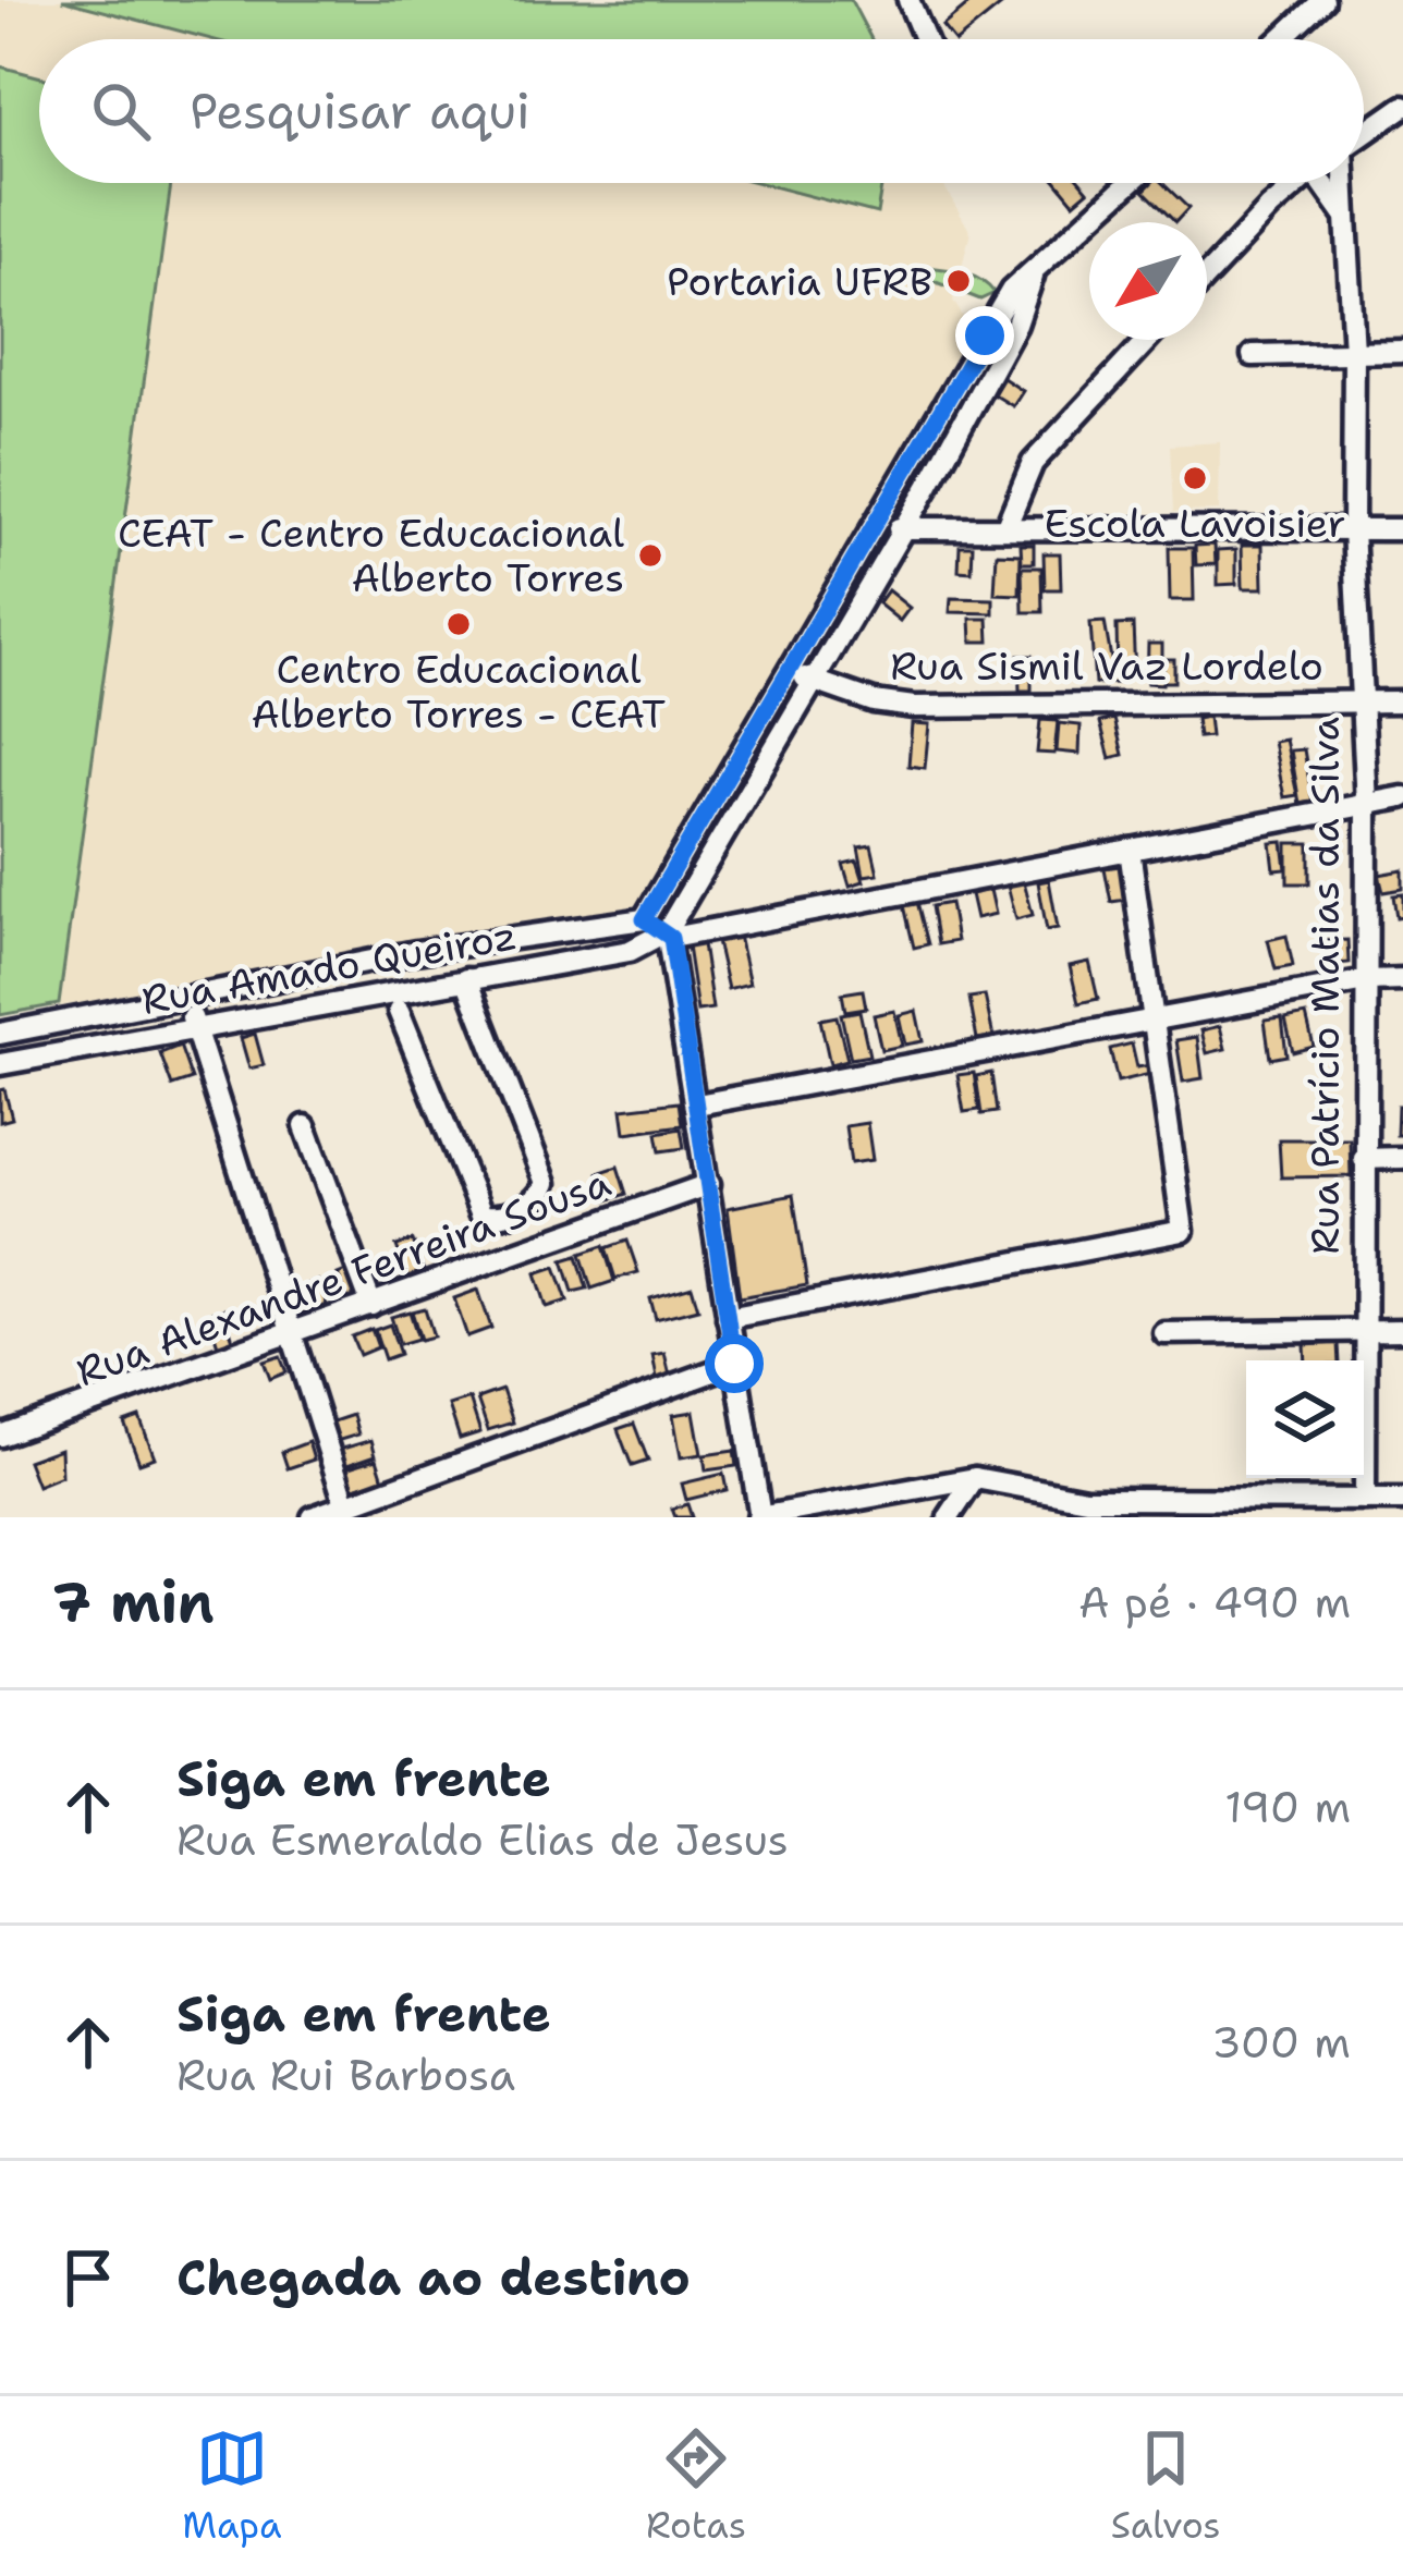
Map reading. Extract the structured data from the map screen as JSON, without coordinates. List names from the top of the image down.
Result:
{
  "streets": {
    "street": [
      "Rua Sismil Vaz Lordelo",
      "Rua Amado Queiroz",
      "Rua Patrício Matias da Silva",
      "Rua Alexandre Ferreira Sousa"
    ]
  },
  "crossings": [
    ["Rua Sismil Vaz Lordelo", "Rua Patrício Matias da Silva"],
    ["Rua Amado Queiroz", "Rua Patrício Matias da Silva"]
  ],
  "places": [
    "Portaria UFRB",
    "Escola Lavoisier",
    "CEAT - Centro Educacional Alberto Torres",
    "Centro Educacional Alberto Torres - CEAT"
  ],
  "north": "bottom left",
  "page": {
    "search": "Pesquisar aqui",
    "heading": ["7 min", "A pé · 490 m"],
    "list": [
      ["Siga em frente", "Rua Esmeraldo Elias de Jesus", "190 m"],
      ["Siga em frente", "Rua Rui Barbosa", "300 m"],
      "Chegada ao destino"
    ],
    "nav": ["Mapa", "Rotas", "Salvos"]
  }
}
